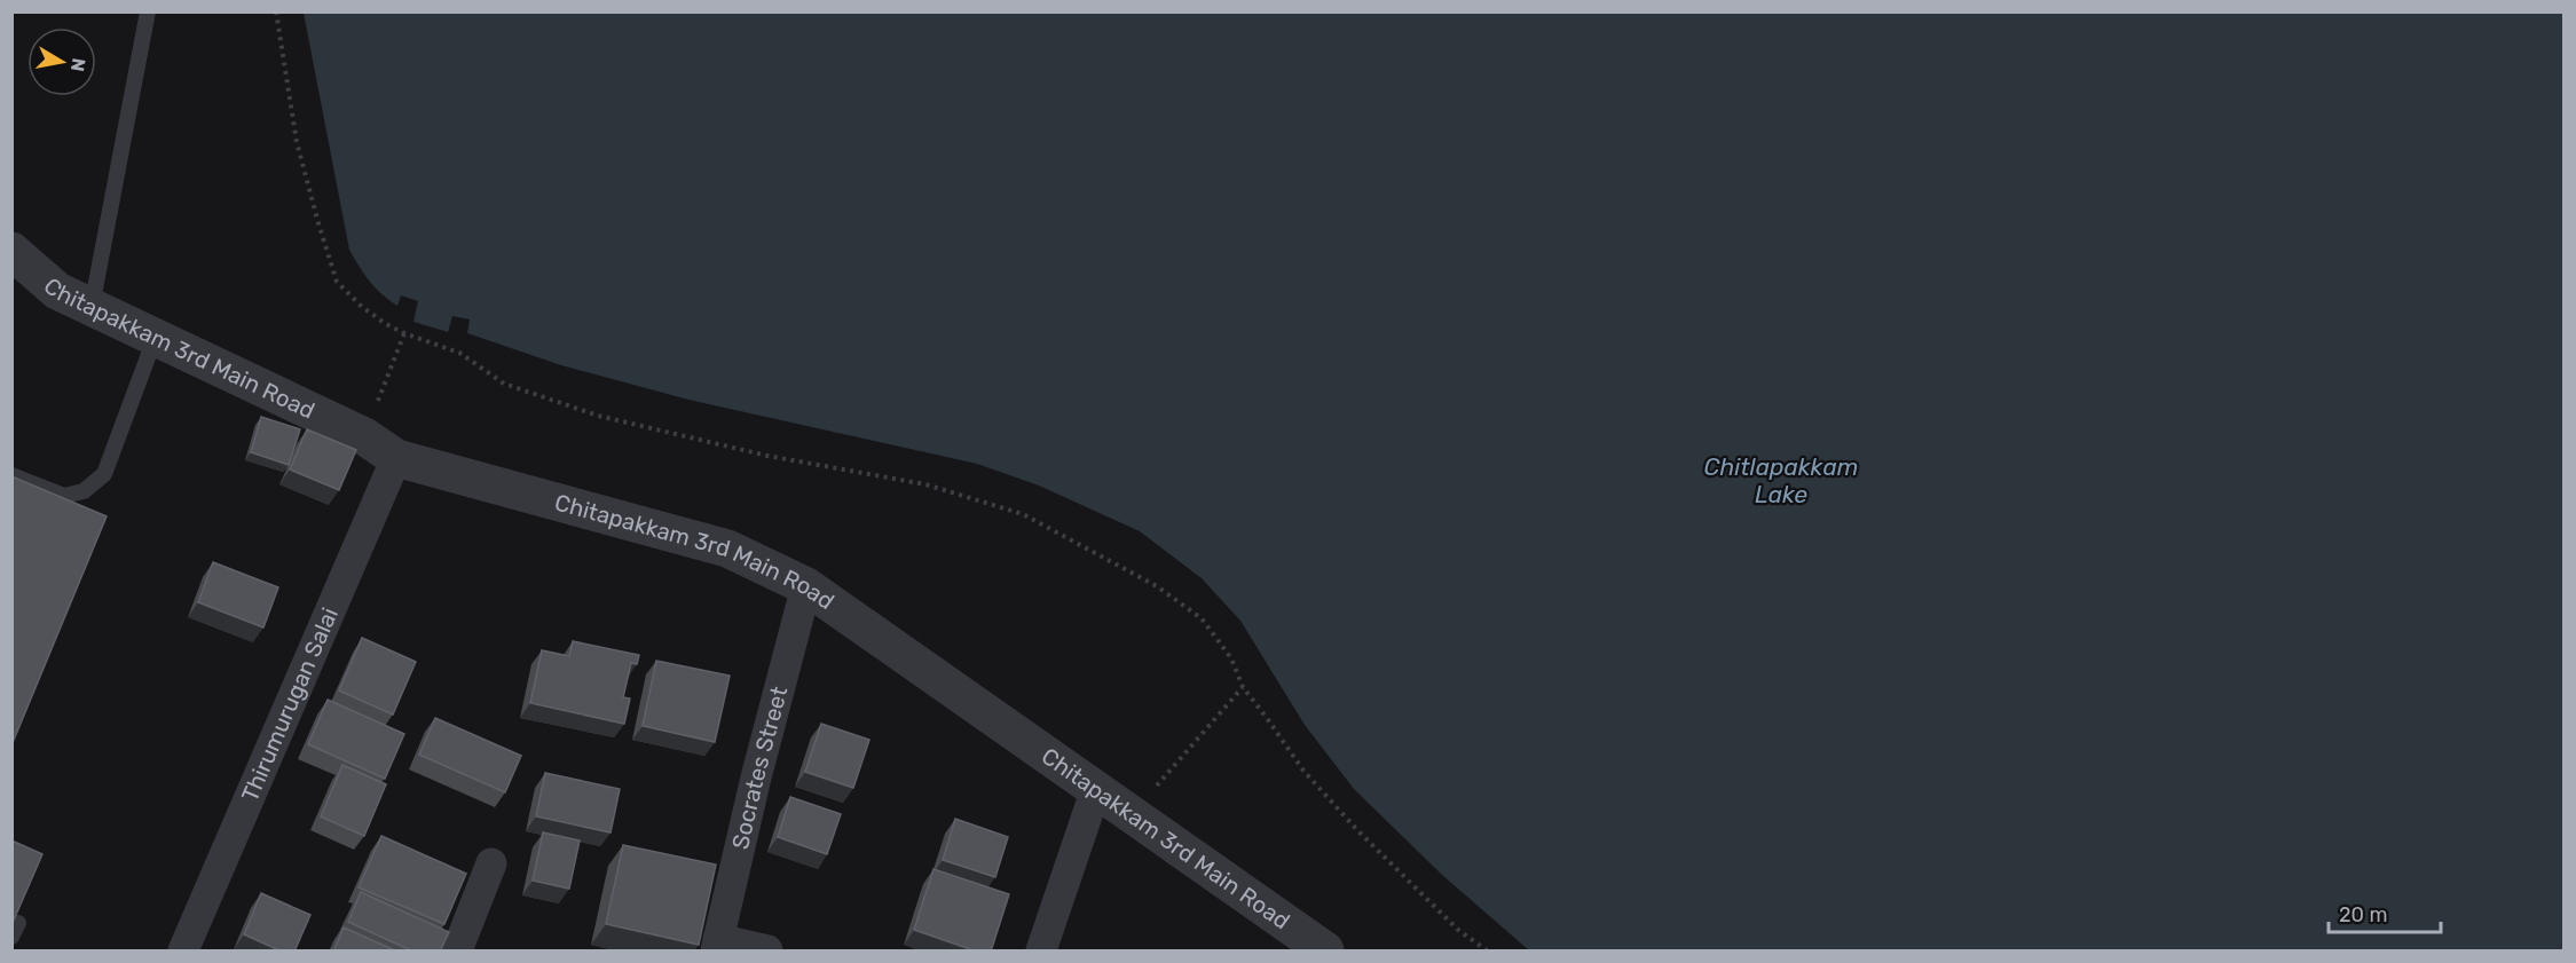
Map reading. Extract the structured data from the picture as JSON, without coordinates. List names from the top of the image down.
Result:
{
  "streets": {
    "street": ["Chitapakkam 3rd Main Road", "Thirumurugan Salai", "Socrates Street"]
  },
  "crossings": [
    ["Chitapakkam 3rd Main Road", "Thirumurugan Salai"],
    ["Chitapakkam 3rd Main Road", "Socrates Street"]
  ],
  "water": ["Chitlapakkam Lake"],
  "scale_bar": "20 m",
  "north": "right"
}
